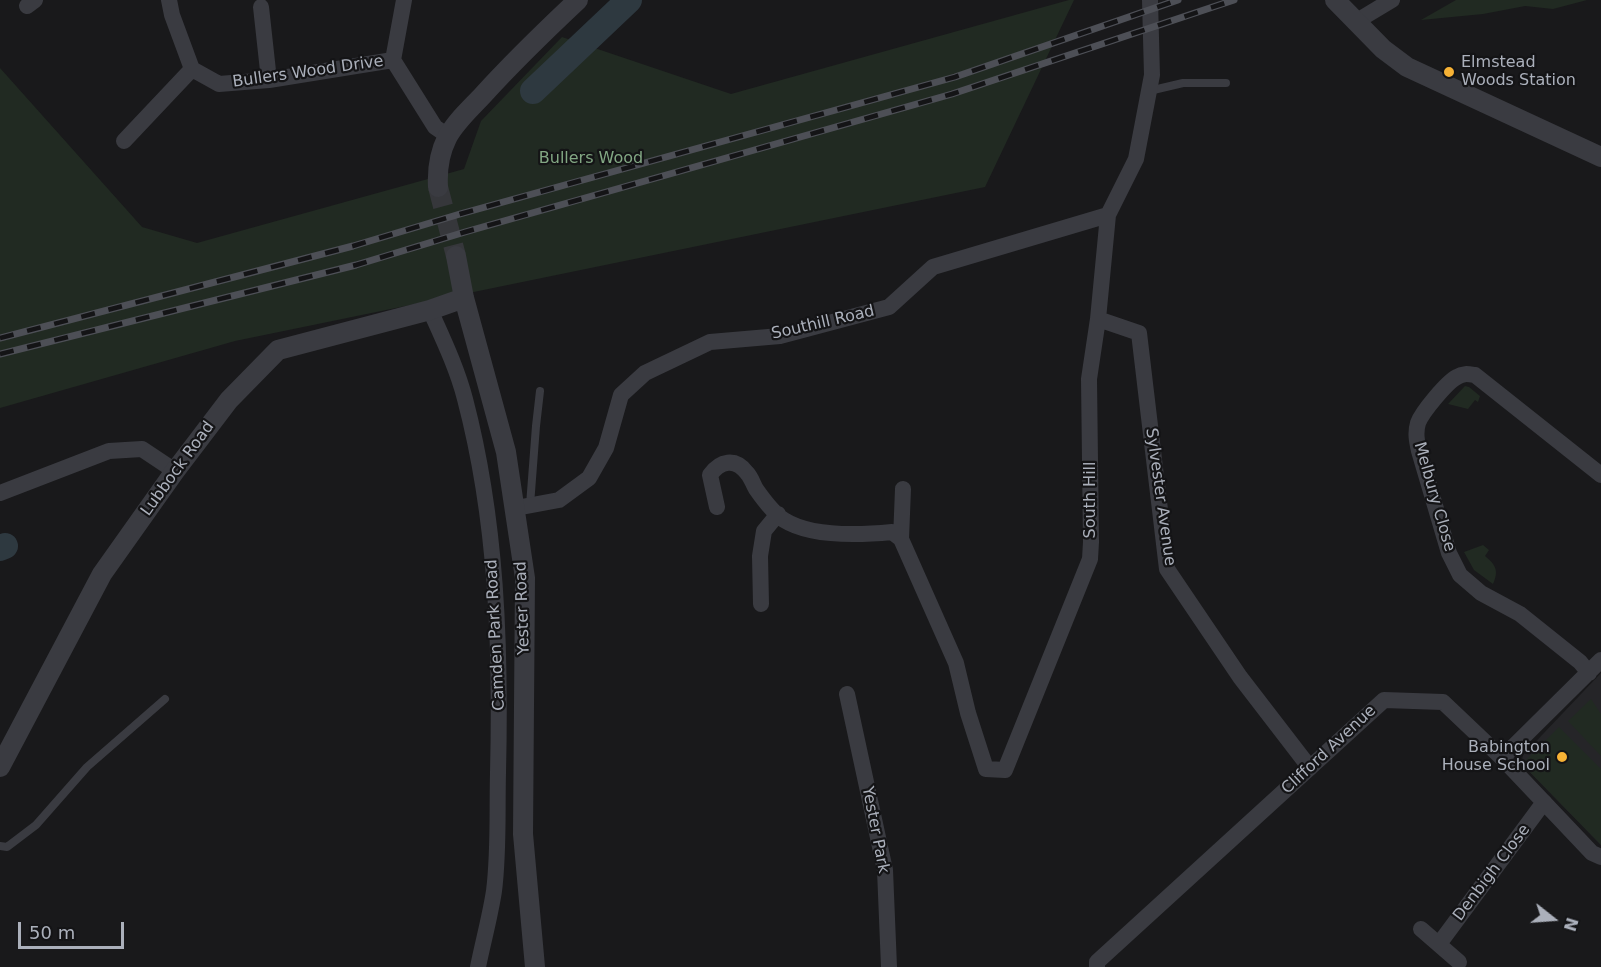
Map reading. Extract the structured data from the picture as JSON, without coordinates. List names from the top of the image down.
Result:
{
  "streets": {
    "street": [
      "Bullers Wood Drive",
      "Southill Road",
      "Lubbock Road",
      "Sylvester Avenue",
      "Melbury Close",
      "South Hill",
      "Yester Road",
      "Camden Park Road",
      "Clifford Avenue",
      "Yester Park",
      "Denbigh Close"
    ]
  },
  "crossings": [
    ["Southill Road", "South Hill"],
    ["Southill Road", "Yester Road"],
    ["Lubbock Road", "Yester Road"],
    ["Lubbock Road", "Camden Park Road"],
    ["Sylvester Avenue", "South Hill"],
    ["Sylvester Avenue", "Clifford Avenue"],
    ["Clifford Avenue", "Denbigh Close"]
  ],
  "parks": ["Bullers Wood"],
  "places": ["Elmstead Woods Station", "Babington House School"],
  "scale_bar": "50 m",
  "north": "right"
}
